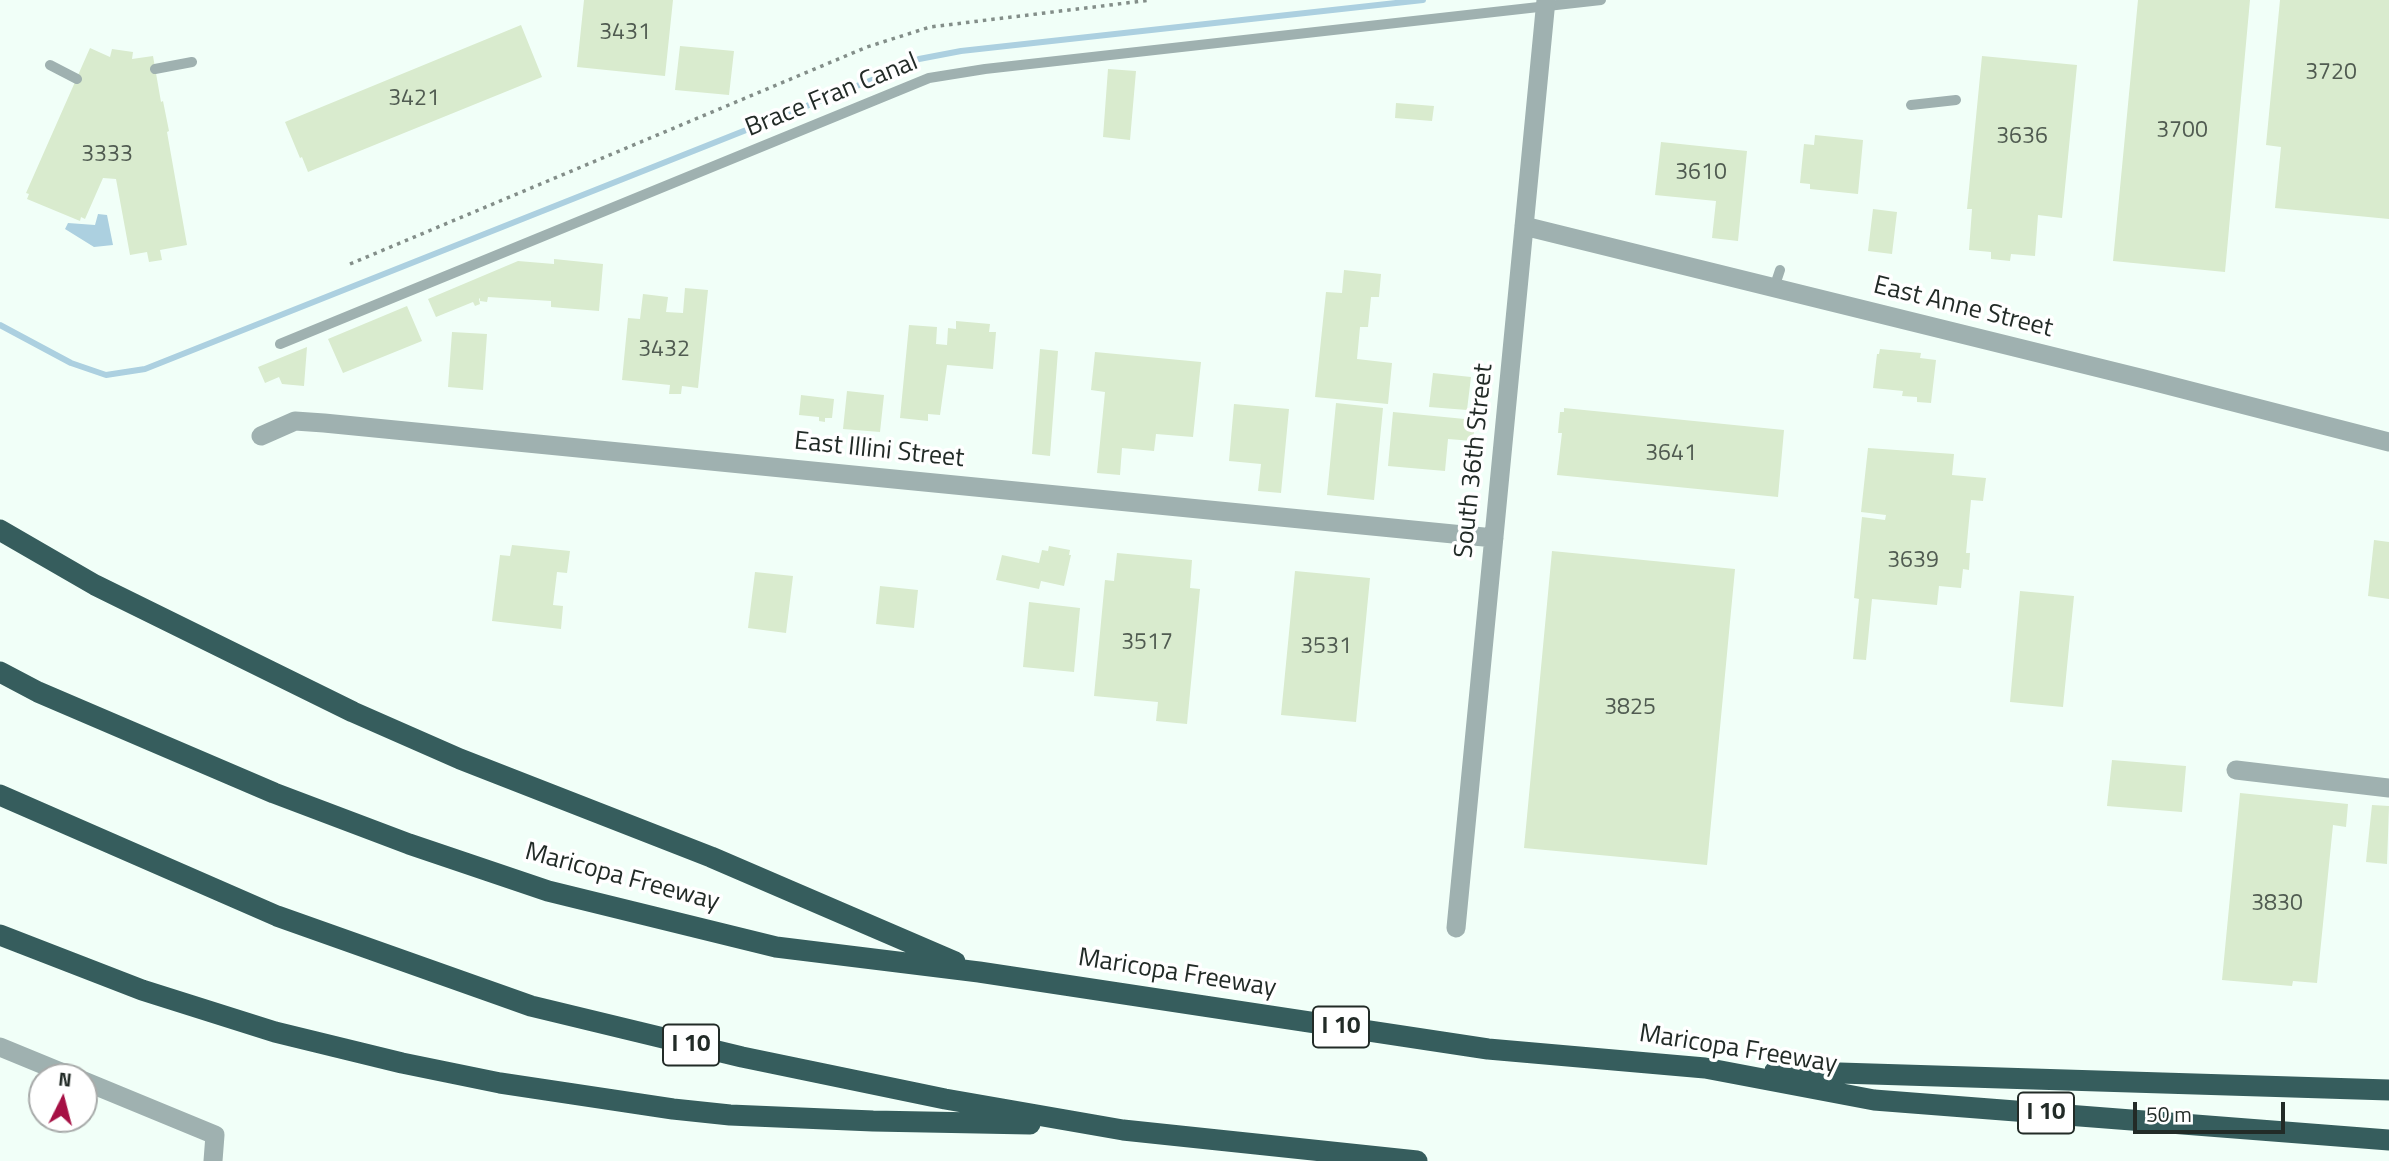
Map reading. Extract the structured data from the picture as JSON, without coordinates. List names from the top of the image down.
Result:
{
  "streets": {
    "highway": ["Maricopa Freeway", "I 10"],
    "street": ["East Anne Street", "East Illini Street", "South 36th Street"],
    "lane": ["Brace Fran Canal"]
  },
  "crossings": [
    ["Brace Fran Canal", "South 36th Street"],
    ["East Anne Street", "South 36th Street"],
    ["East Illini Street", "South 36th Street"]
  ],
  "house_numbers": [
    "3431",
    "3720",
    "3421",
    "3700",
    "3636",
    "3333",
    "3610",
    "3432",
    "3641",
    "3639",
    "3517",
    "3531",
    "3825",
    "3830"
  ],
  "scale_bar": "50 m",
  "north": "top"
}
